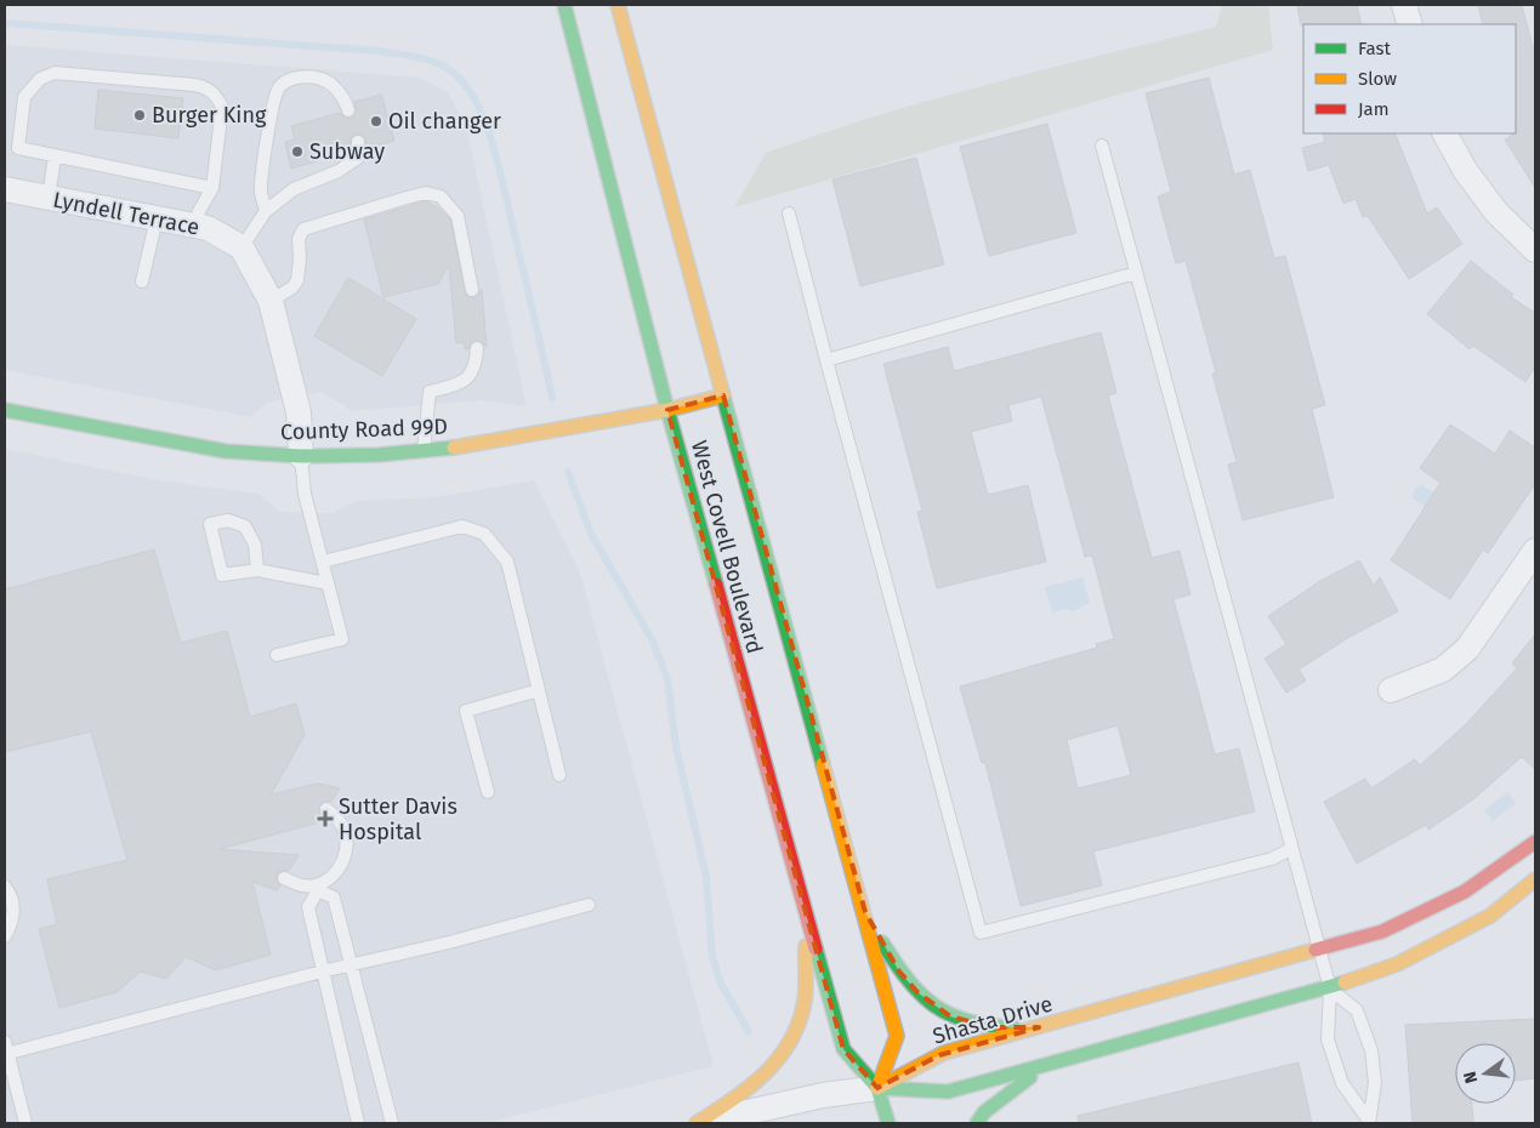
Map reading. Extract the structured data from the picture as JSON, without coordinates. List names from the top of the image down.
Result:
{
  "streets": {
    "main road": ["County Road 99D", "West Covell Boulevard", "Shasta Drive"],
    "street": ["Lyndell Terrace"]
  },
  "crossings": [
    ["County Road 99D", "West Covell Boulevard"],
    ["West Covell Boulevard", "Shasta Drive"]
  ],
  "places": {
    "other": ["Burger King", "Oil changer", "Subway"],
    "health": ["Sutter Davis Hospital"]
  },
  "legend": ["Fast", "Slow", "Jam"],
  "north": "left"
}
